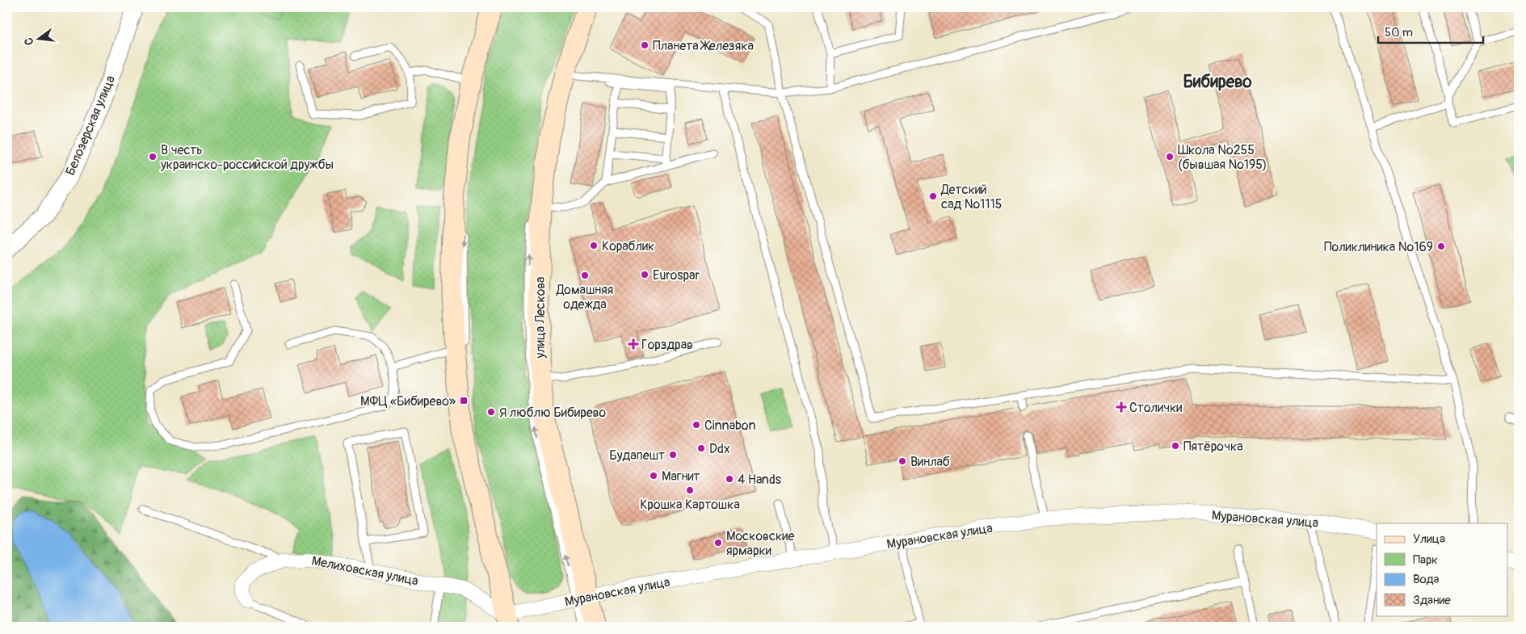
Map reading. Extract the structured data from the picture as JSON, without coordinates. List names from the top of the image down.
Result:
{
  "streets": {
    "main road": ["улица Лескова"],
    "street": ["Белозерская улица", "Мурановская улица", "Мелиховская улица"]
  },
  "crossings": [
    ["улица Лескова", "Мурановская улица"],
    ["Мурановская улица", "Мелиховская улица"]
  ],
  "districts": ["Бибирево"],
  "places": {
    "other": [
      "Планета Железяка",
      "В честь украинско-российской дружбы",
      "Школа №255 (бывшая №195)",
      "Детский сад №1115",
      "Кораблик",
      "Поликлиника №169",
      "Eurospar",
      "Домашняя одежда",
      "Я люблю Бибирево",
      "Cinnabon",
      "Пятёрочка",
      "Ddx",
      "Будапешт",
      "Винлаб",
      "Магнит",
      "4 Hands",
      "Крошка Картошка",
      "Московские ярмарки"
    ],
    "health": ["Горздрав", "Столички"],
    "transit": ["МФЦ «Бибирево»"]
  },
  "legend": [
    "Улица",
    "Парк",
    "Вода",
    "Здание"
  ],
  "scale_bar": "50 m",
  "north": "left"
}
